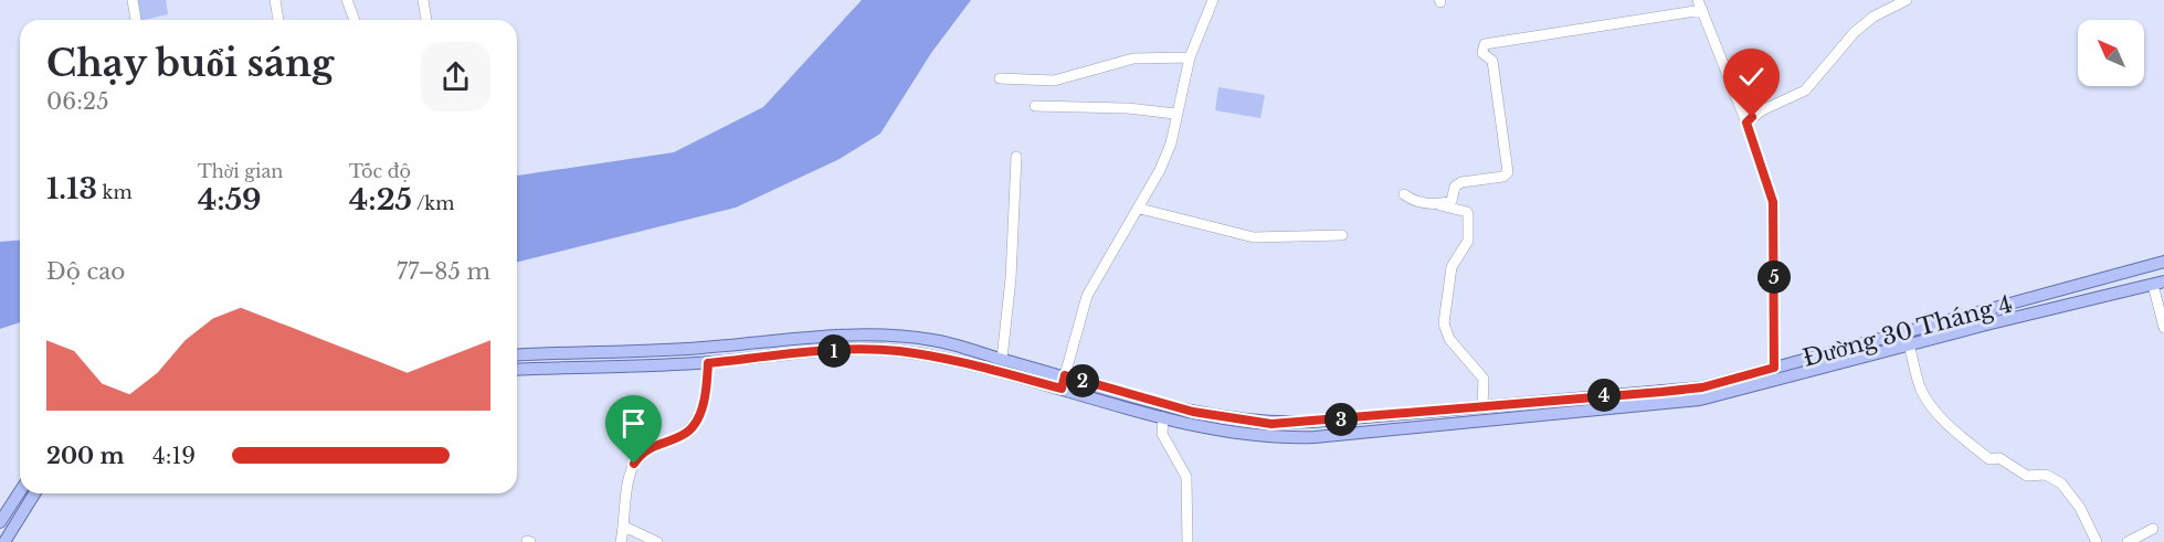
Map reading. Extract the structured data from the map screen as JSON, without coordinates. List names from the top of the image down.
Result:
{
  "streets": {
    "main road": ["Đường 30 Tháng 4"]
  },
  "north": "top left",
  "page": {
    "heading": ["Chạy buổi sáng", "06:25"],
    "stats": [
      ["1.13 km"],
      ["Thời gian", "4:59"],
      ["Tốc độ", "4:25 /km"]
    ],
    "chart": ["Độ cao", "77–85 m"],
    "pins": [
      "5",
      "1",
      "2",
      "4",
      "3"
    ],
    "list": [
      {
        "name": "200 m",
        "note": "4:19"
      }
    ]
  }
}
